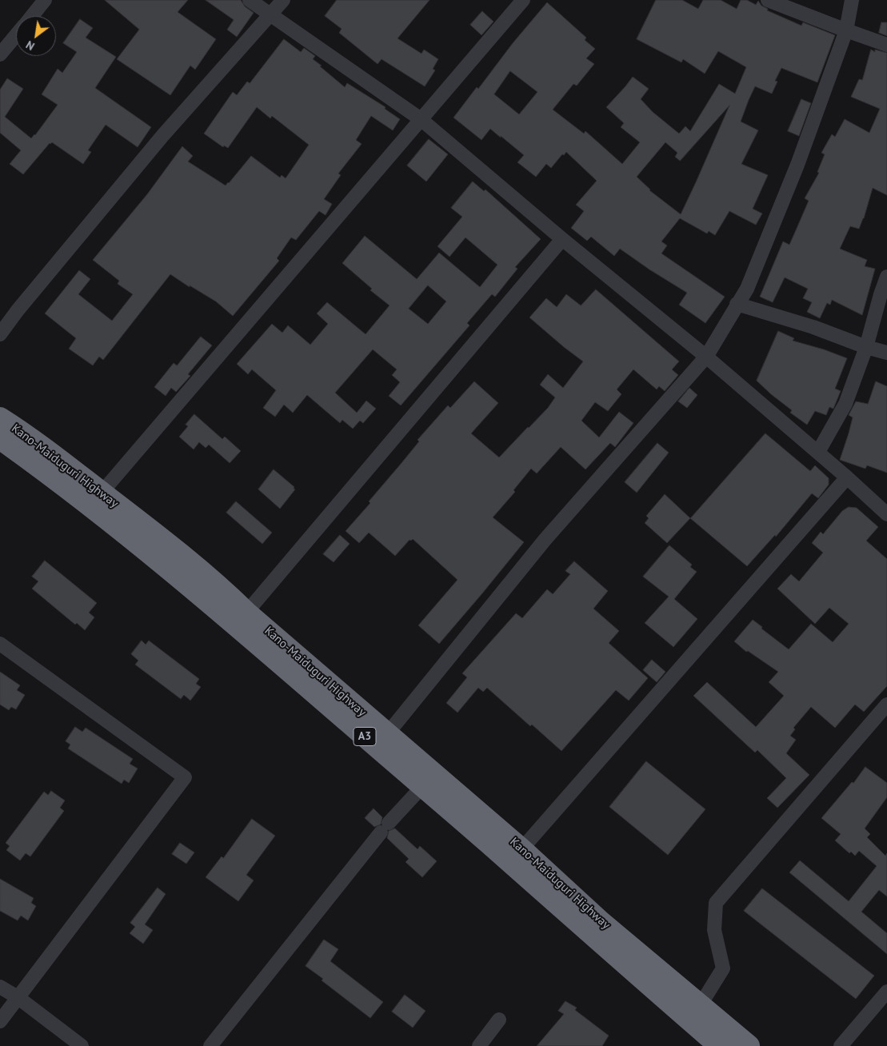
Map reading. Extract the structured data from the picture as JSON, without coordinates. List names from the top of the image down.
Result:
{
  "streets": {
    "highway": ["Kano-Maiduguri Highway", "A3"]
  },
  "north": "bottom left"
}
